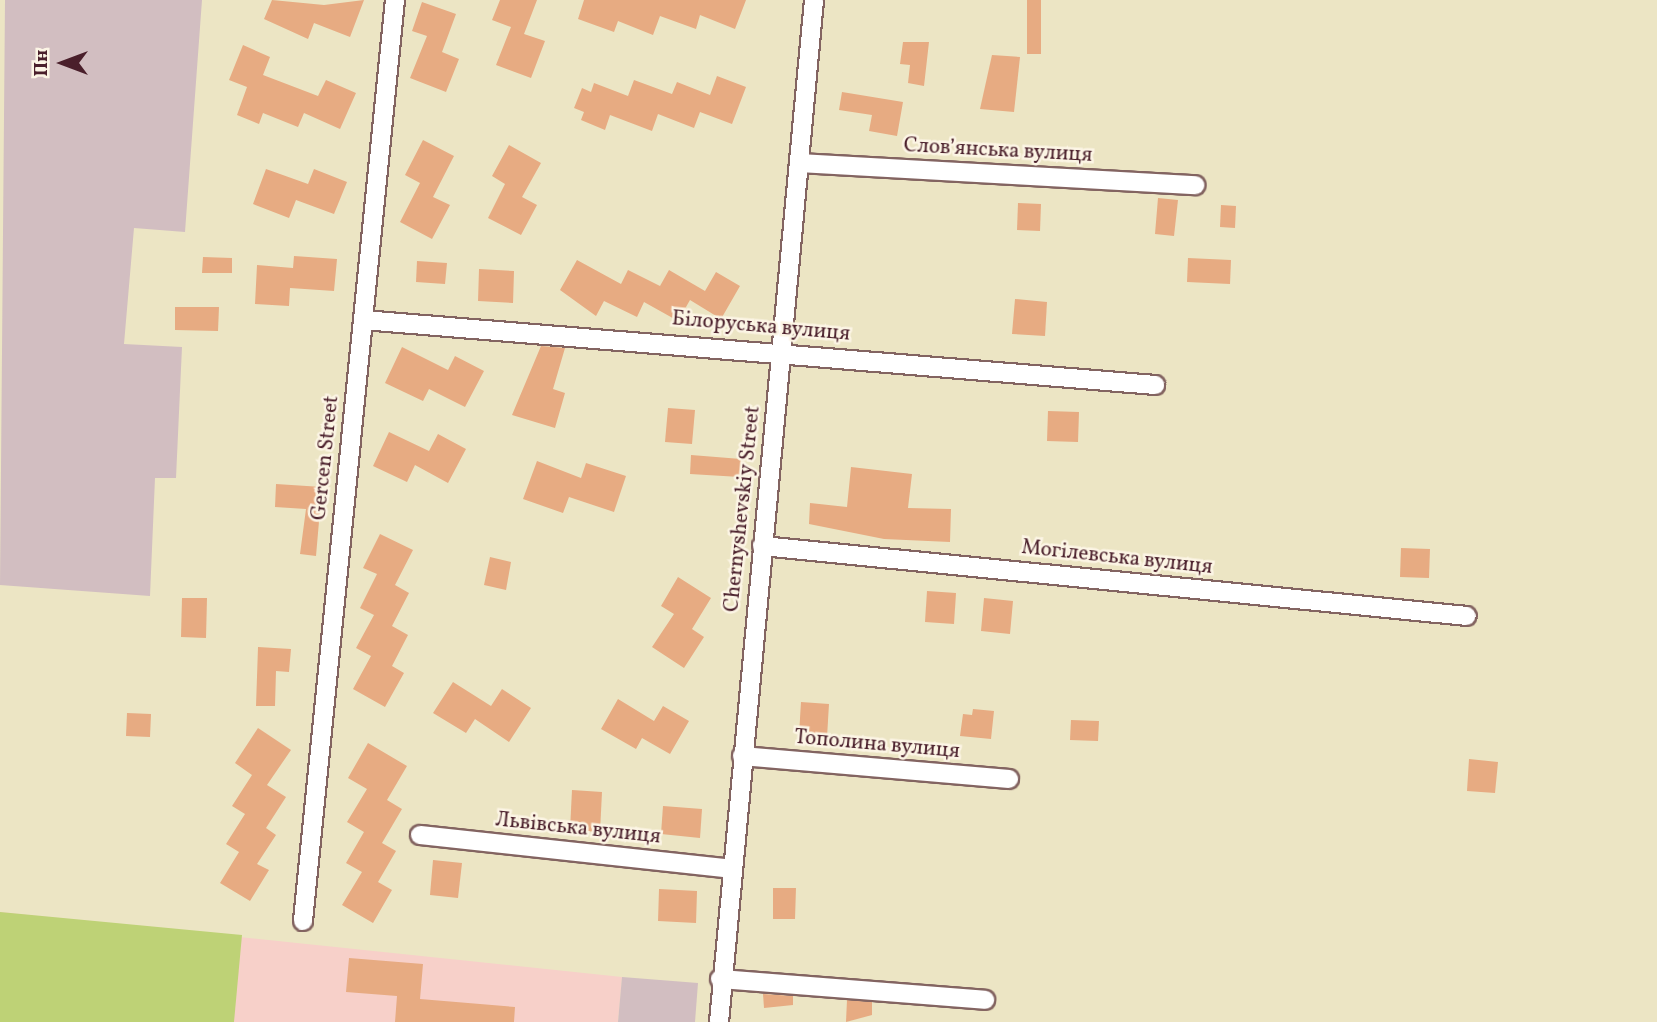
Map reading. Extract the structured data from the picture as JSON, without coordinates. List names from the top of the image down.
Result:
{
  "streets": {
    "street": [
      "Слов’янська вулиця",
      "Білоруська вулиця",
      "Gercen Street",
      "Chernyshevskiy Street",
      "Могілевська вулиця",
      "Тополина вулиця",
      "Львівська вулиця"
    ]
  },
  "crossings": [
    ["Слов’янська вулиця", "Chernyshevskiy Street"],
    ["Білоруська вулиця", "Gercen Street"],
    ["Білоруська вулиця", "Chernyshevskiy Street"],
    ["Chernyshevskiy Street", "Могілевська вулиця"],
    ["Chernyshevskiy Street", "Тополина вулиця"],
    ["Chernyshevskiy Street", "Львівська вулиця"]
  ],
  "north": "left"
}
